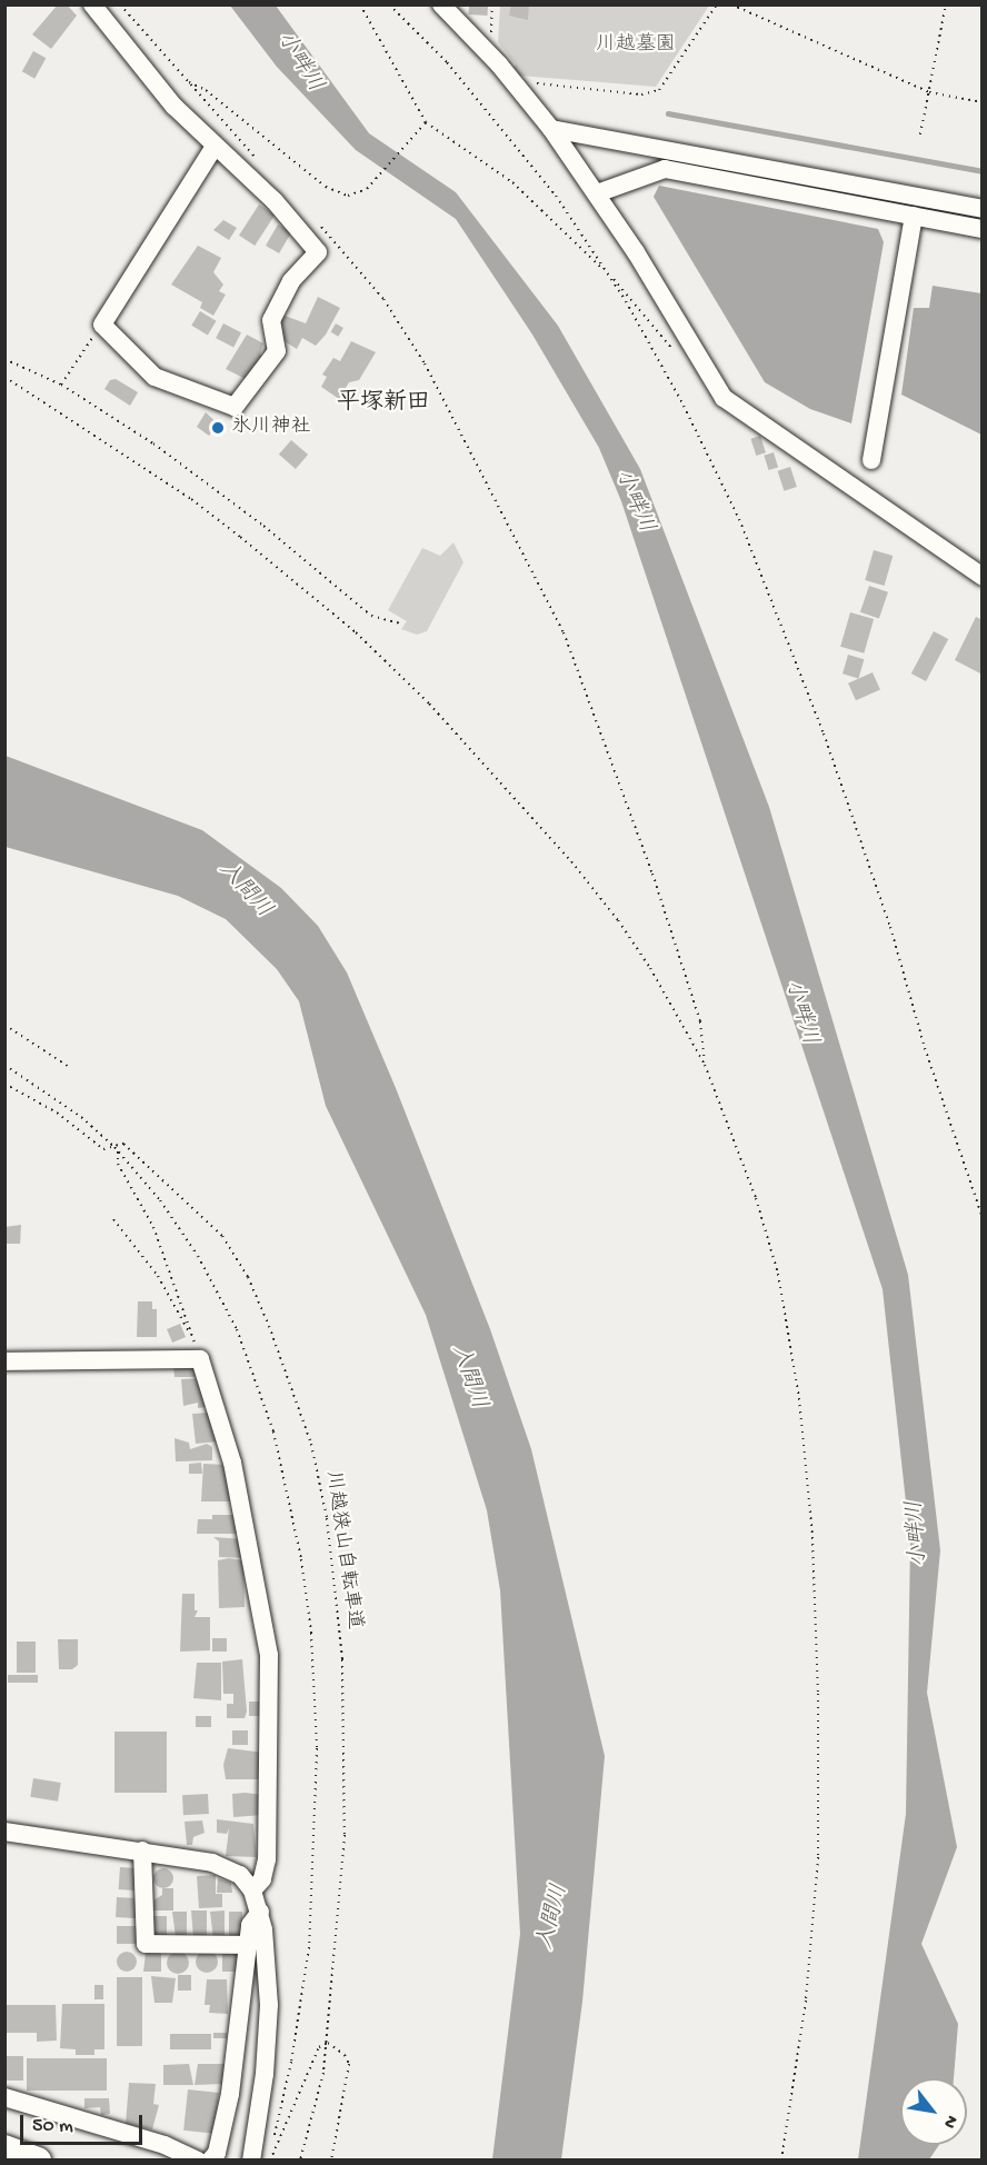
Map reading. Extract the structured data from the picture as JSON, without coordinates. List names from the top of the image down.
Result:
{
  "streets": {
    "path": ["川越狭山自転車道"]
  },
  "districts": ["平塚新田"],
  "water": ["小畔川", "入間川"],
  "parks": ["川越墓園"],
  "places": ["氷川神社"],
  "scale_bar": "50 m",
  "north": "bottom right"
}
